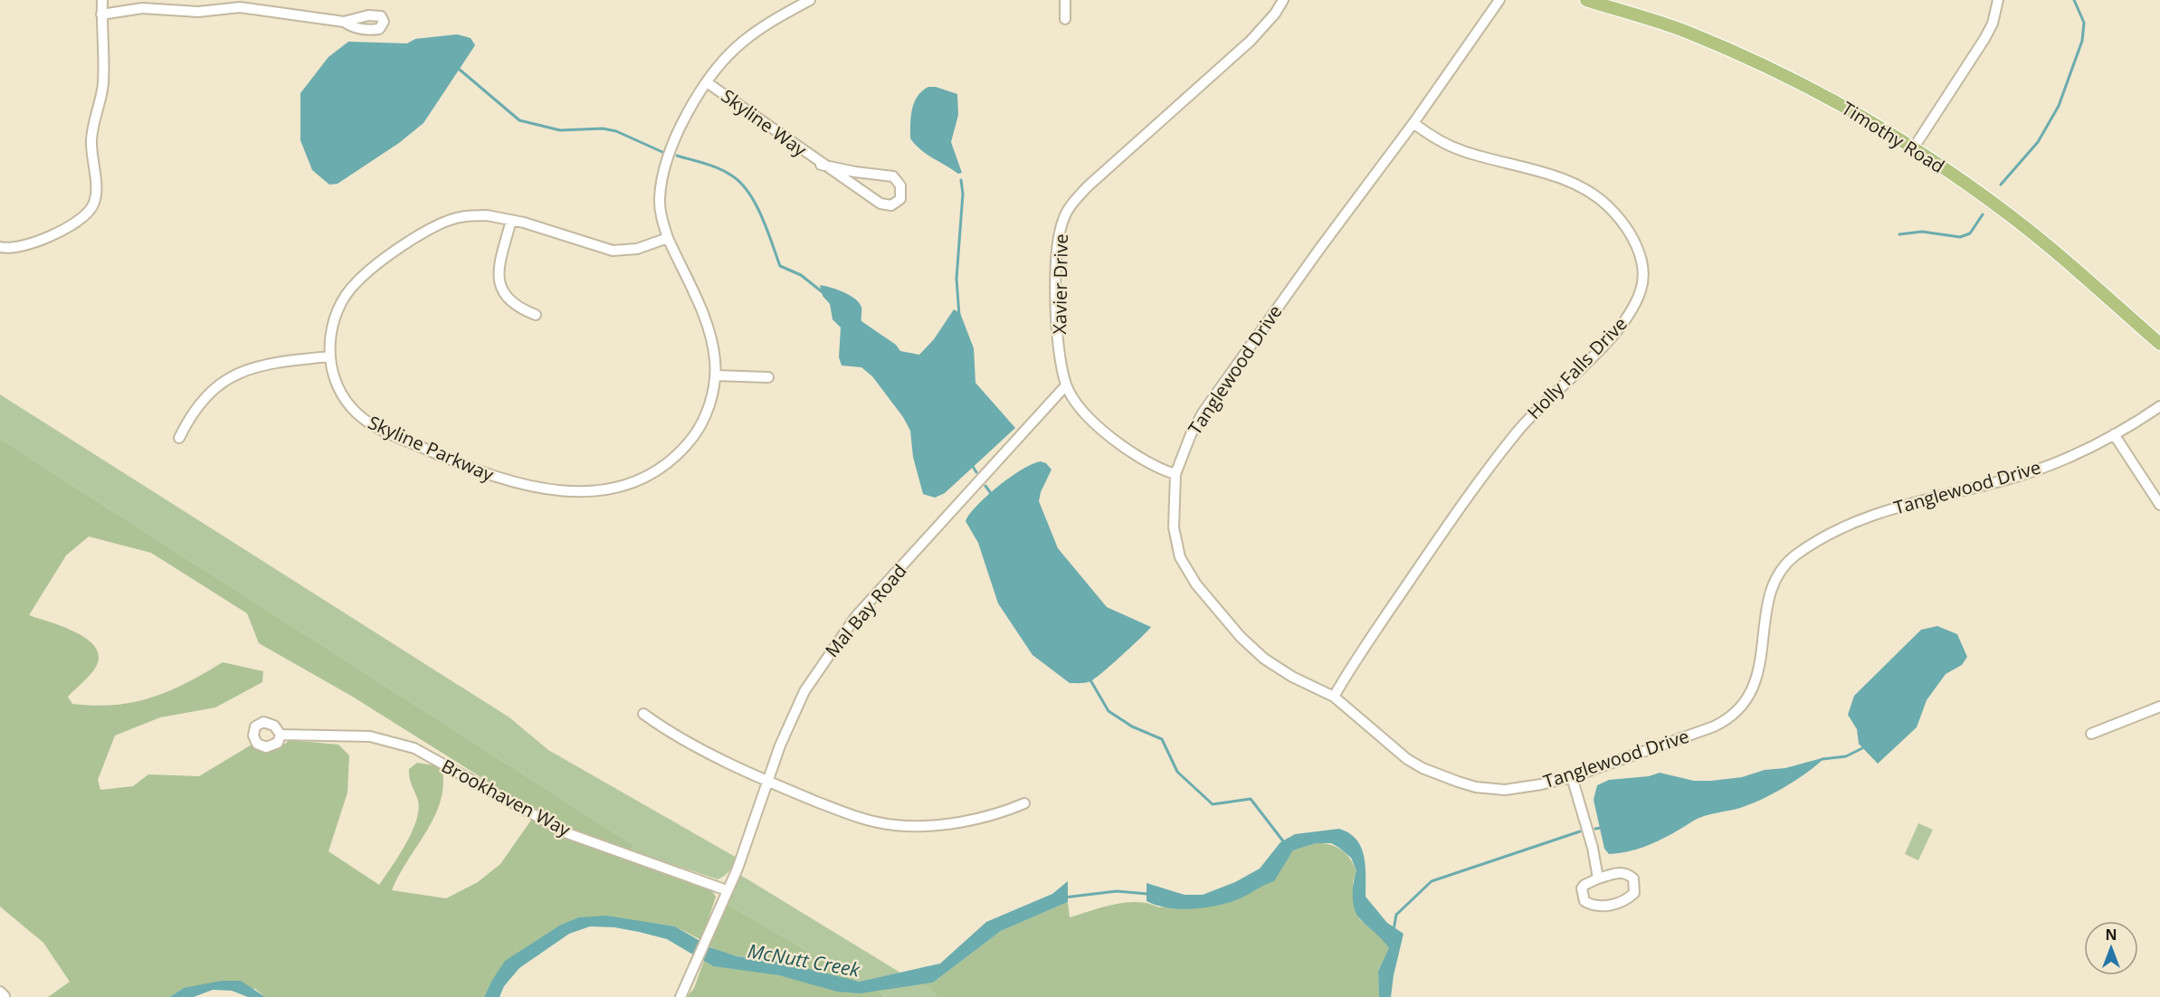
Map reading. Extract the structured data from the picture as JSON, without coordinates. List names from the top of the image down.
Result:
{
  "streets": {
    "main road": ["Timothy Road"],
    "street": [
      "Skyline Way",
      "Xavier Drive",
      "Holly Falls Drive",
      "Tanglewood Drive",
      "Skyline Parkway",
      "Mal Bay Road",
      "Brookhaven Way"
    ]
  },
  "crossings": [
    ["Skyline Way", "Skyline Parkway"],
    ["Xavier Drive", "Tanglewood Drive"],
    ["Xavier Drive", "Mal Bay Road"],
    ["Holly Falls Drive", "Tanglewood Drive"],
    ["Mal Bay Road", "Brookhaven Way"]
  ],
  "water": ["McNutt Creek"],
  "north": "top"
}
